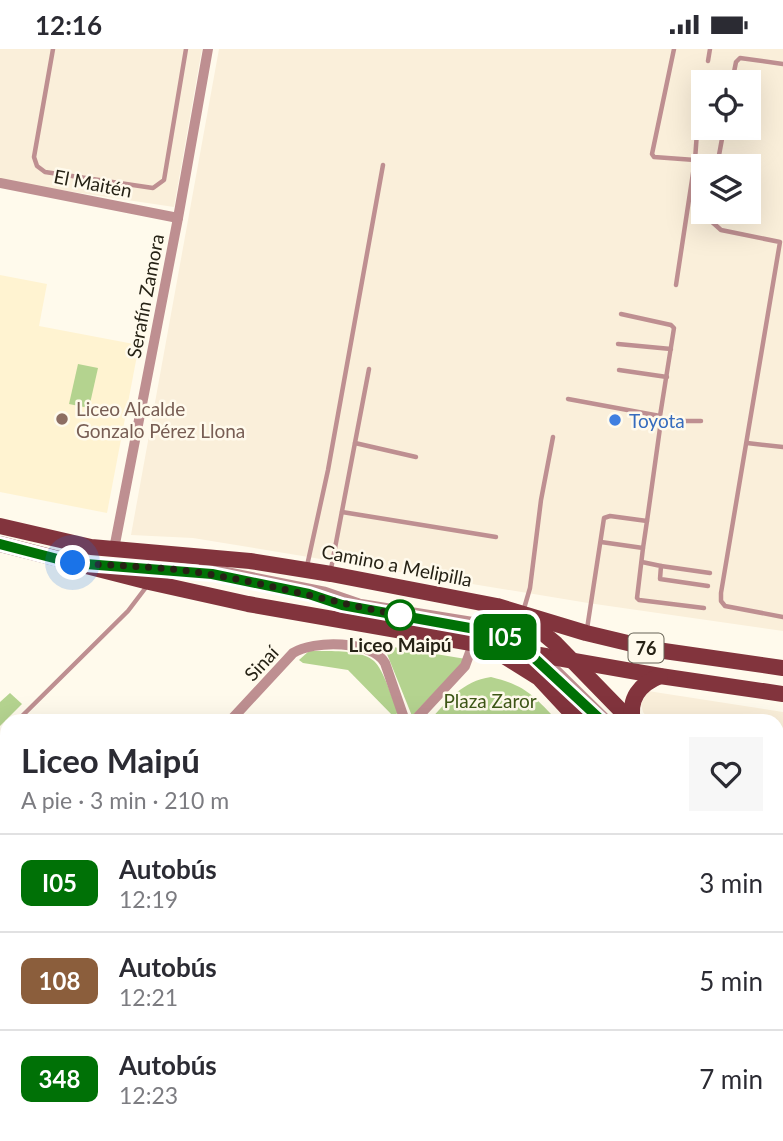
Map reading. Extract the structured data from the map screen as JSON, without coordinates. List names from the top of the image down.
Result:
{
  "streets": {
    "main road": ["Camino a Melipilla", "76"],
    "street": ["El Maitén", "Serafín Zamora", "Sinaí"]
  },
  "crossings": [
    ["El Maitén", "Serafín Zamora"],
    ["Serafín Zamora", "Camino a Melipilla"]
  ],
  "parks": ["Plaza Zaror"],
  "places": ["Liceo Alcalde Gonzalo Pérez Llona", "Toyota", "Liceo Maipú"],
  "lines": ["bus line I05"],
  "page": {
    "status": "12:16",
    "on_map": "I05",
    "heading": ["Liceo Maipú", "A pie · 3 min · 210 m"],
    "list": [
      {
        "mark": "I05",
        "name": "Autobús",
        "note": "12:19",
        "value": "3 min"
      },
      {
        "mark": "108",
        "name": "Autobús",
        "note": "12:21",
        "value": "5 min"
      },
      {
        "mark": "348",
        "name": "Autobús",
        "note": "12:23",
        "value": "7 min"
      }
    ]
  }
}
